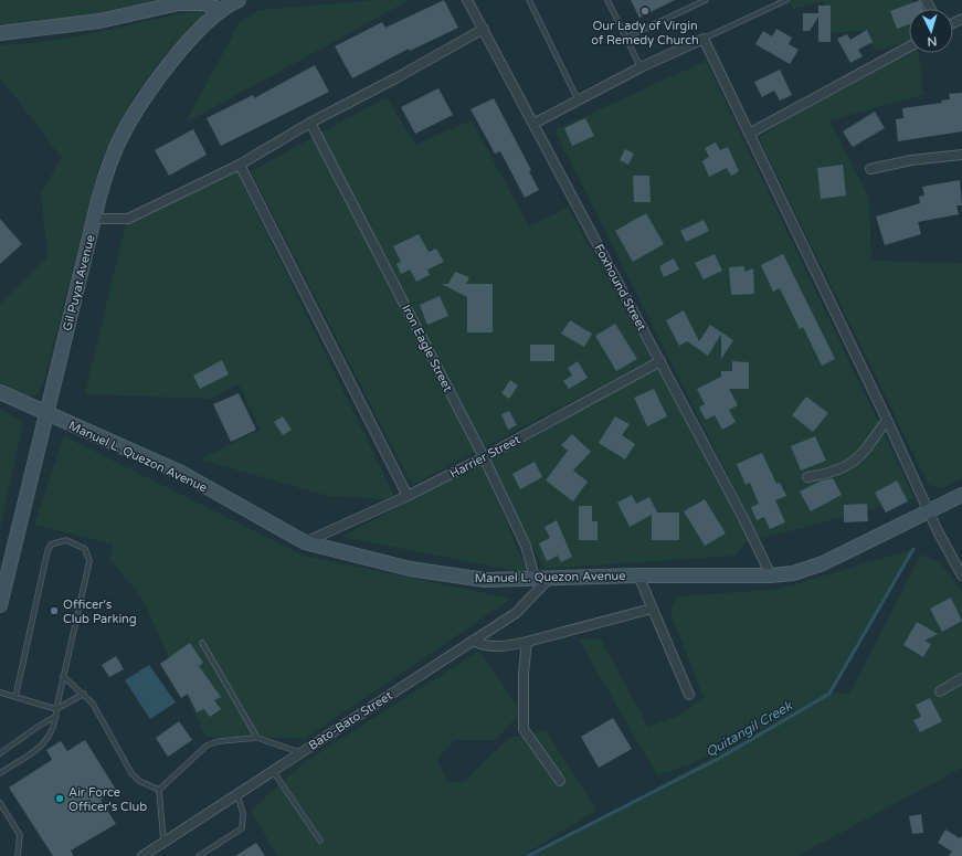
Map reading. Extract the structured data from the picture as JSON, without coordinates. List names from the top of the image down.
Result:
{
  "streets": {
    "street": [
      "Gil Puyat Avenue",
      "Foxhound Street",
      "Iron Eagle Street",
      "Manuel L. Quezon Avenue",
      "Harrier Street",
      "Bato-Bato Street"
    ]
  },
  "crossings": [
    ["Gil Puyat Avenue", "Manuel L. Quezon Avenue"],
    ["Foxhound Street", "Manuel L. Quezon Avenue"],
    ["Foxhound Street", "Harrier Street"],
    ["Iron Eagle Street", "Manuel L. Quezon Avenue"],
    ["Iron Eagle Street", "Harrier Street"],
    ["Manuel L. Quezon Avenue", "Harrier Street"],
    ["Manuel L. Quezon Avenue", "Bato-Bato Street"]
  ],
  "water": ["Quitangil Creek"],
  "places": ["Our Lady of Virgin of Remedy Church", "Officer's Club Parking", "Air Force Officer's Club"],
  "north": "bottom"
}
